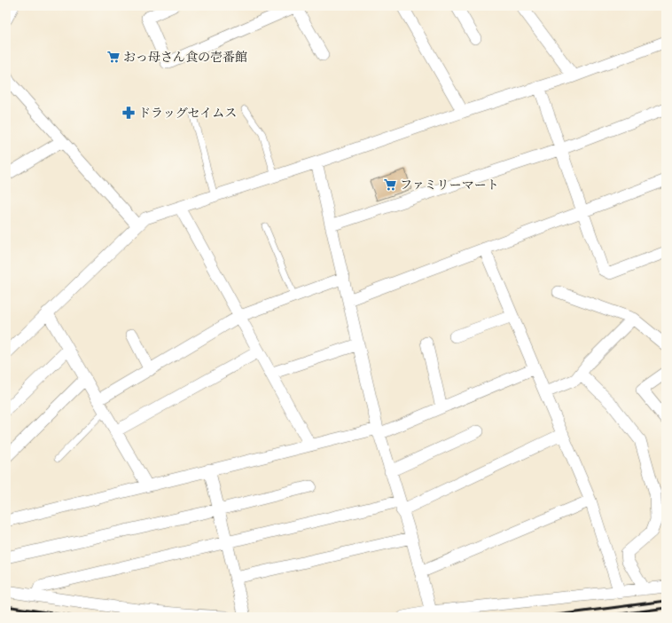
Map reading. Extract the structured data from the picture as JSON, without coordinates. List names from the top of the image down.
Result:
{
  "places": {
    "supermarket": ["おっ母さん食の壱番館", "ファミリーマート"],
    "pharmacy": ["ドラッグセイムス"]
  }
}
